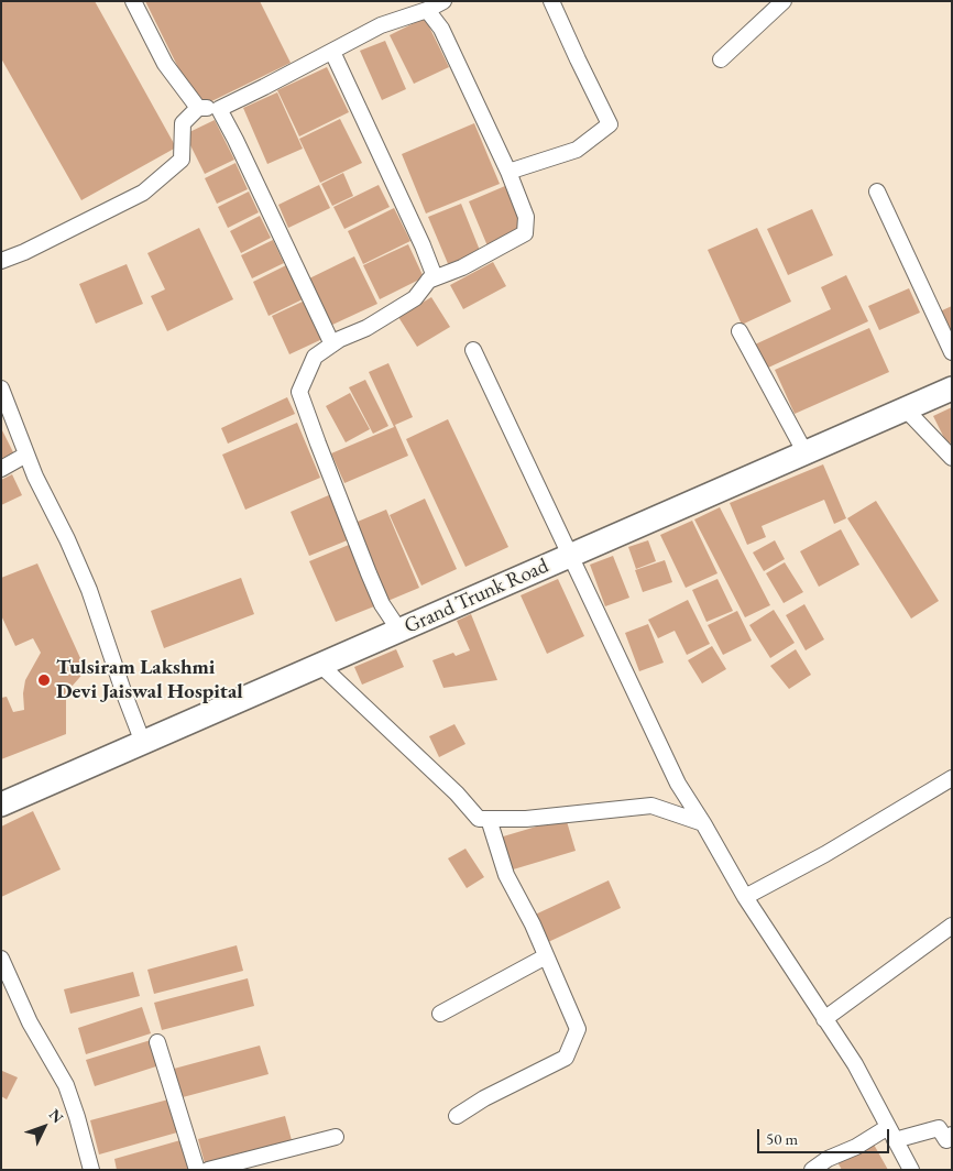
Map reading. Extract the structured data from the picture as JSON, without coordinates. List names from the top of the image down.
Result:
{
  "streets": {
    "main road": ["Grand Trunk Road"]
  },
  "places": ["Tulsiram Lakshmi Devi Jaiswal Hospital"],
  "scale_bar": "50 m",
  "north": "top right"
}
